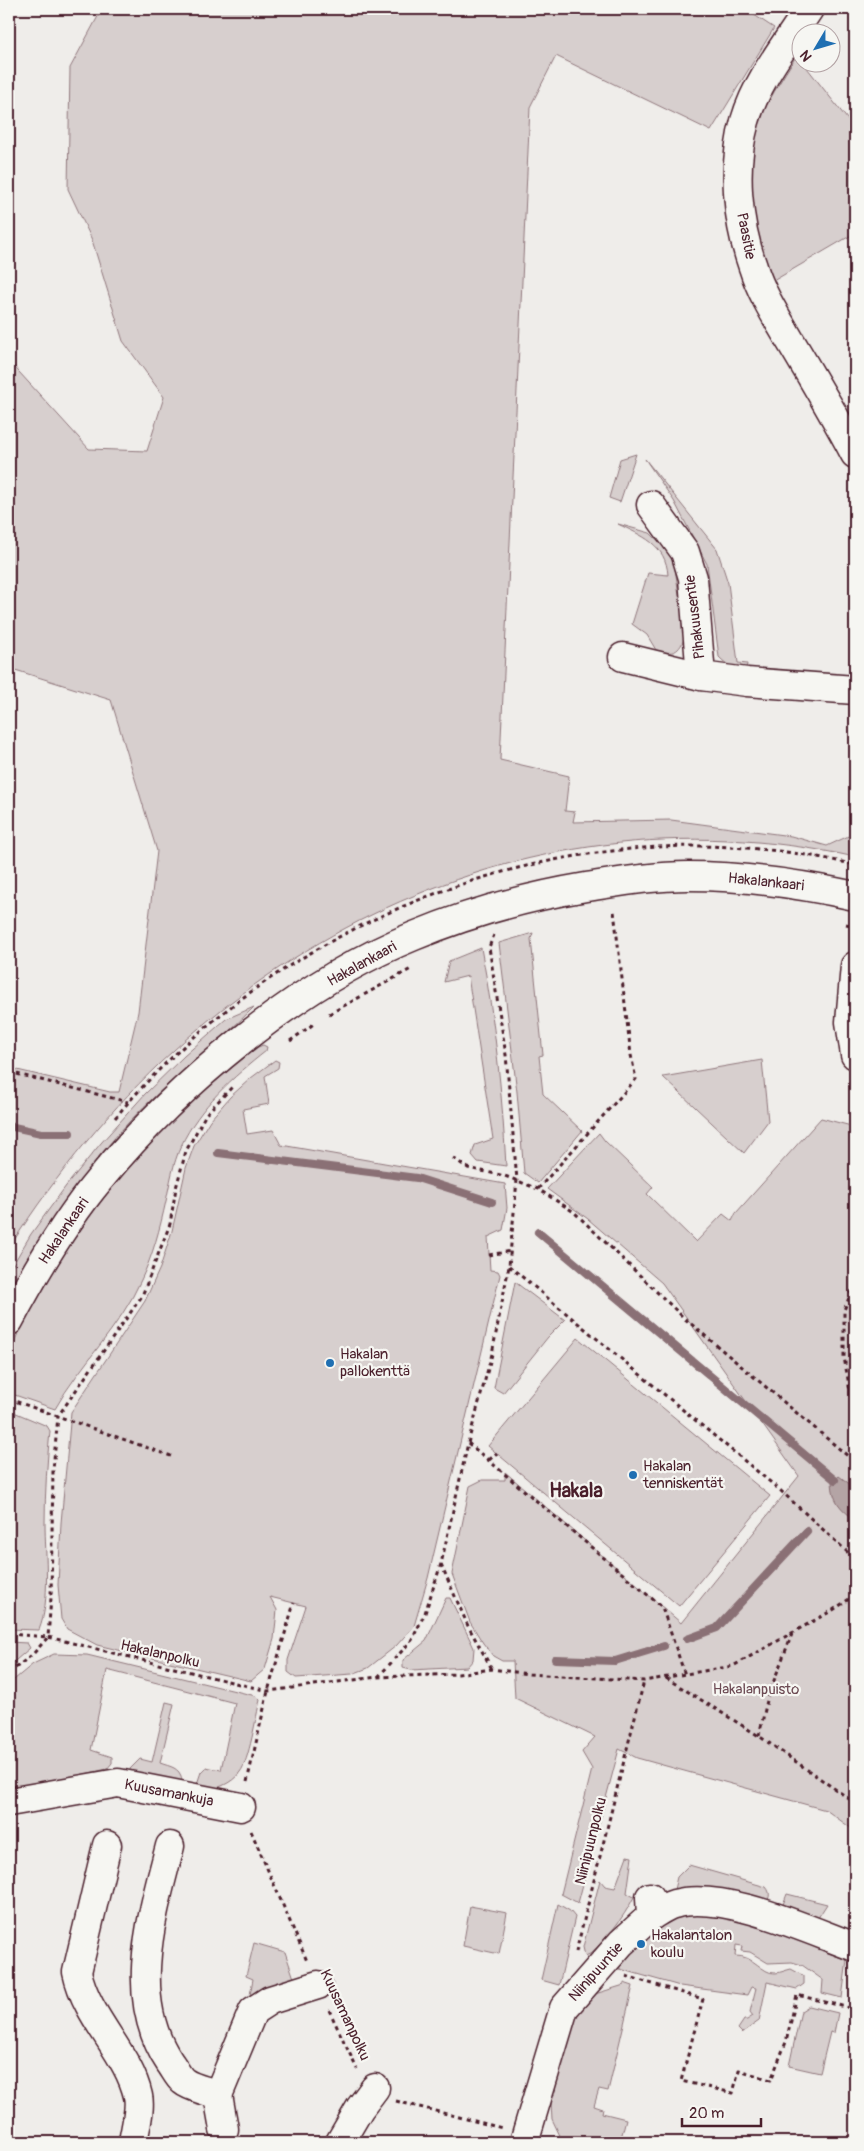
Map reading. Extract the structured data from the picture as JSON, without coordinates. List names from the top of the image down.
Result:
{
  "streets": {
    "street": [
      "Paasitie",
      "Pihakuusentie",
      "Hakalankaari",
      "Kuusamankuja",
      "Niinipuuntie"
    ],
    "path": ["Hakalanpolku", "Niinipuunpolku", "Kuusamanpolku"]
  },
  "crossings": [
    ["Kuusamankuja", "Kuusamanpolku"],
    ["Niinipuunpolku", "Niinipuuntie"],
    ["Niinipuuntie", "Kuusamanpolku"]
  ],
  "districts": ["Hakala"],
  "parks": ["Hakalanpuisto"],
  "places": ["Hakalan pallokenttä", "Hakalan tenniskentät", "Hakalantalon koulu"],
  "scale_bar": "20 m",
  "north": "bottom left"
}
